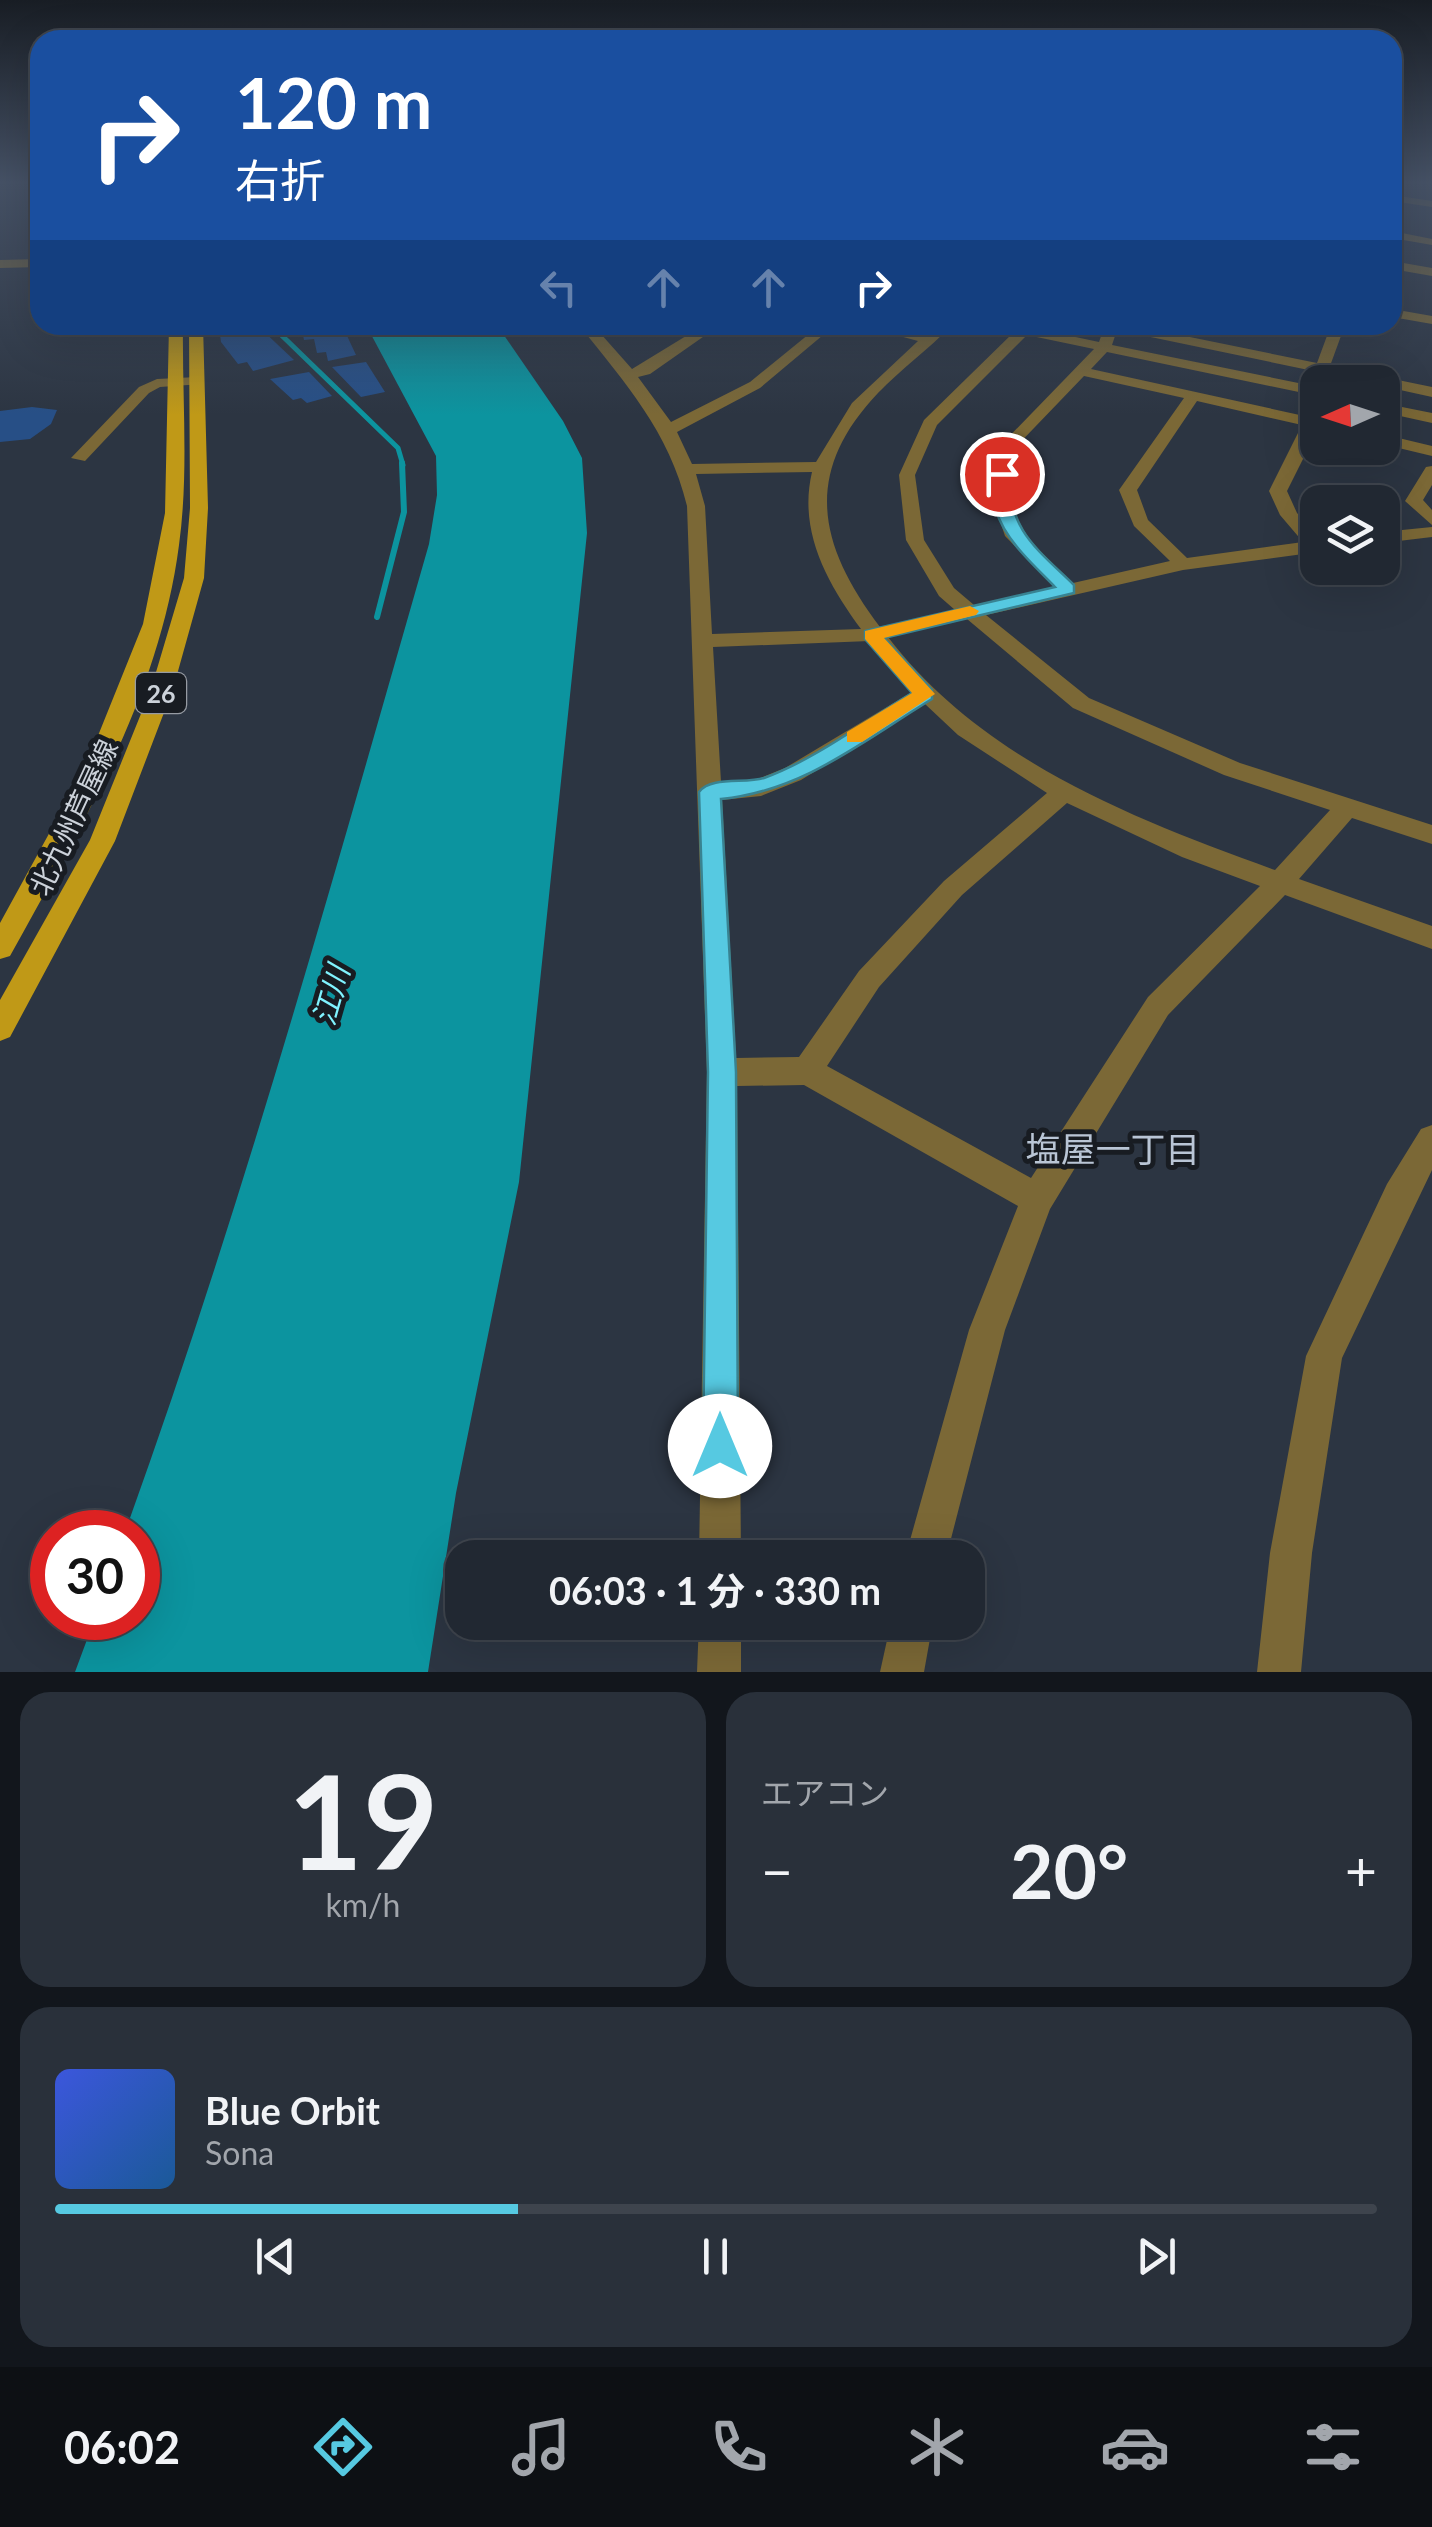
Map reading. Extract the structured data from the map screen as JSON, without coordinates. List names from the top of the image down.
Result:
{
  "streets": {
    "main road": ["26", "北九州芦屋線"]
  },
  "districts": ["塩屋一丁目"],
  "water": ["江川"],
  "north": "left",
  "page": {
    "turn": ["120 m", "右折"],
    "limit": "30",
    "trip": "06:03 · 1 分 · 330 m",
    "tile": [
      ["19", "km/h"],
      "エアコン"
    ],
    "heat": ["−", "20°", "+"],
    "song": ["Blue Orbit", "Sona"],
    "tabs": "06:02"
  }
}
